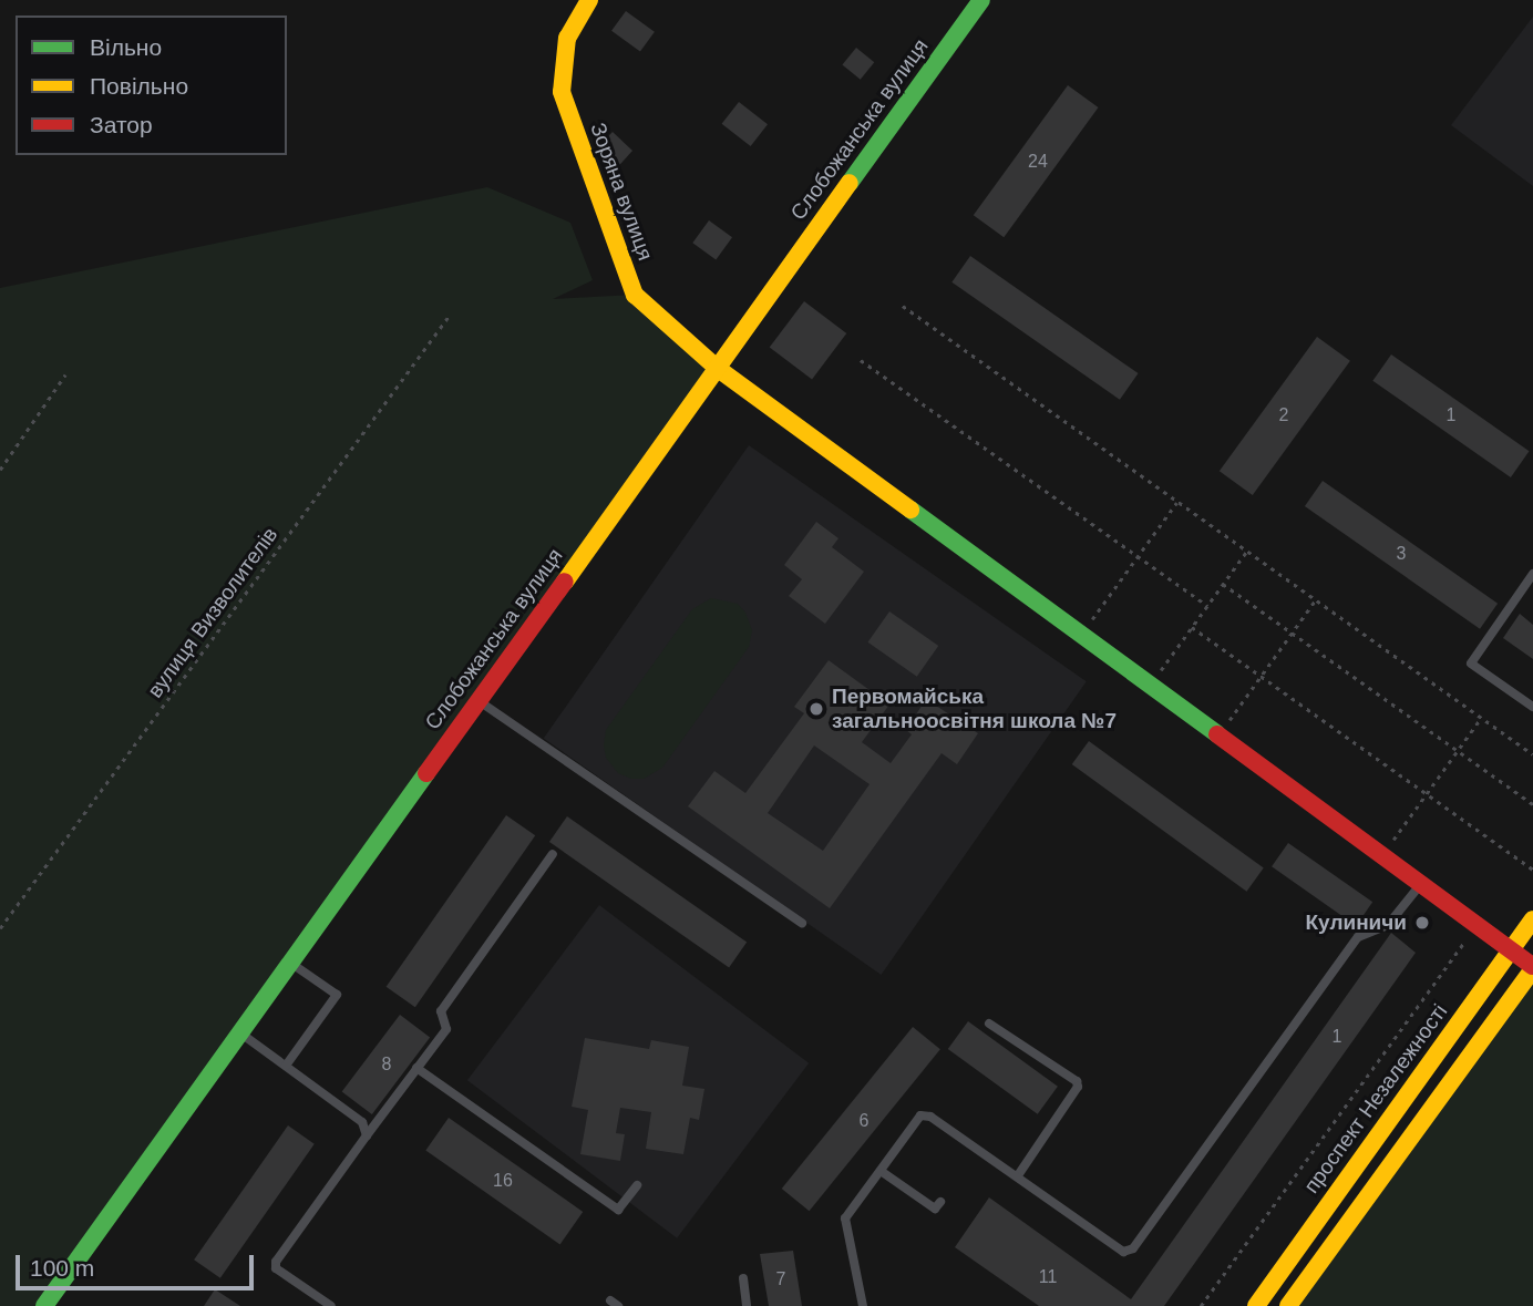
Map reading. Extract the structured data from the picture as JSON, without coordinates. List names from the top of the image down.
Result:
{
  "streets": {
    "street": ["Слобожанська вулиця", "Зоряна вулиця", "проспект Незалежності"],
    "path": ["вулиця Визволителів"]
  },
  "crossings": [
    ["Слобожанська вулиця", "Зоряна вулиця"],
    ["Зоряна вулиця", "проспект Незалежності"]
  ],
  "places": ["Первомайська загальноосвітня школа №7", "Кулиничи"],
  "house_numbers": [
    "24",
    "2",
    "1",
    "3",
    "1",
    "8",
    "6",
    "16",
    "11",
    "7"
  ],
  "legend": ["Вільно", "Повільно", "Затор"],
  "scale_bar": "100 m"
}
